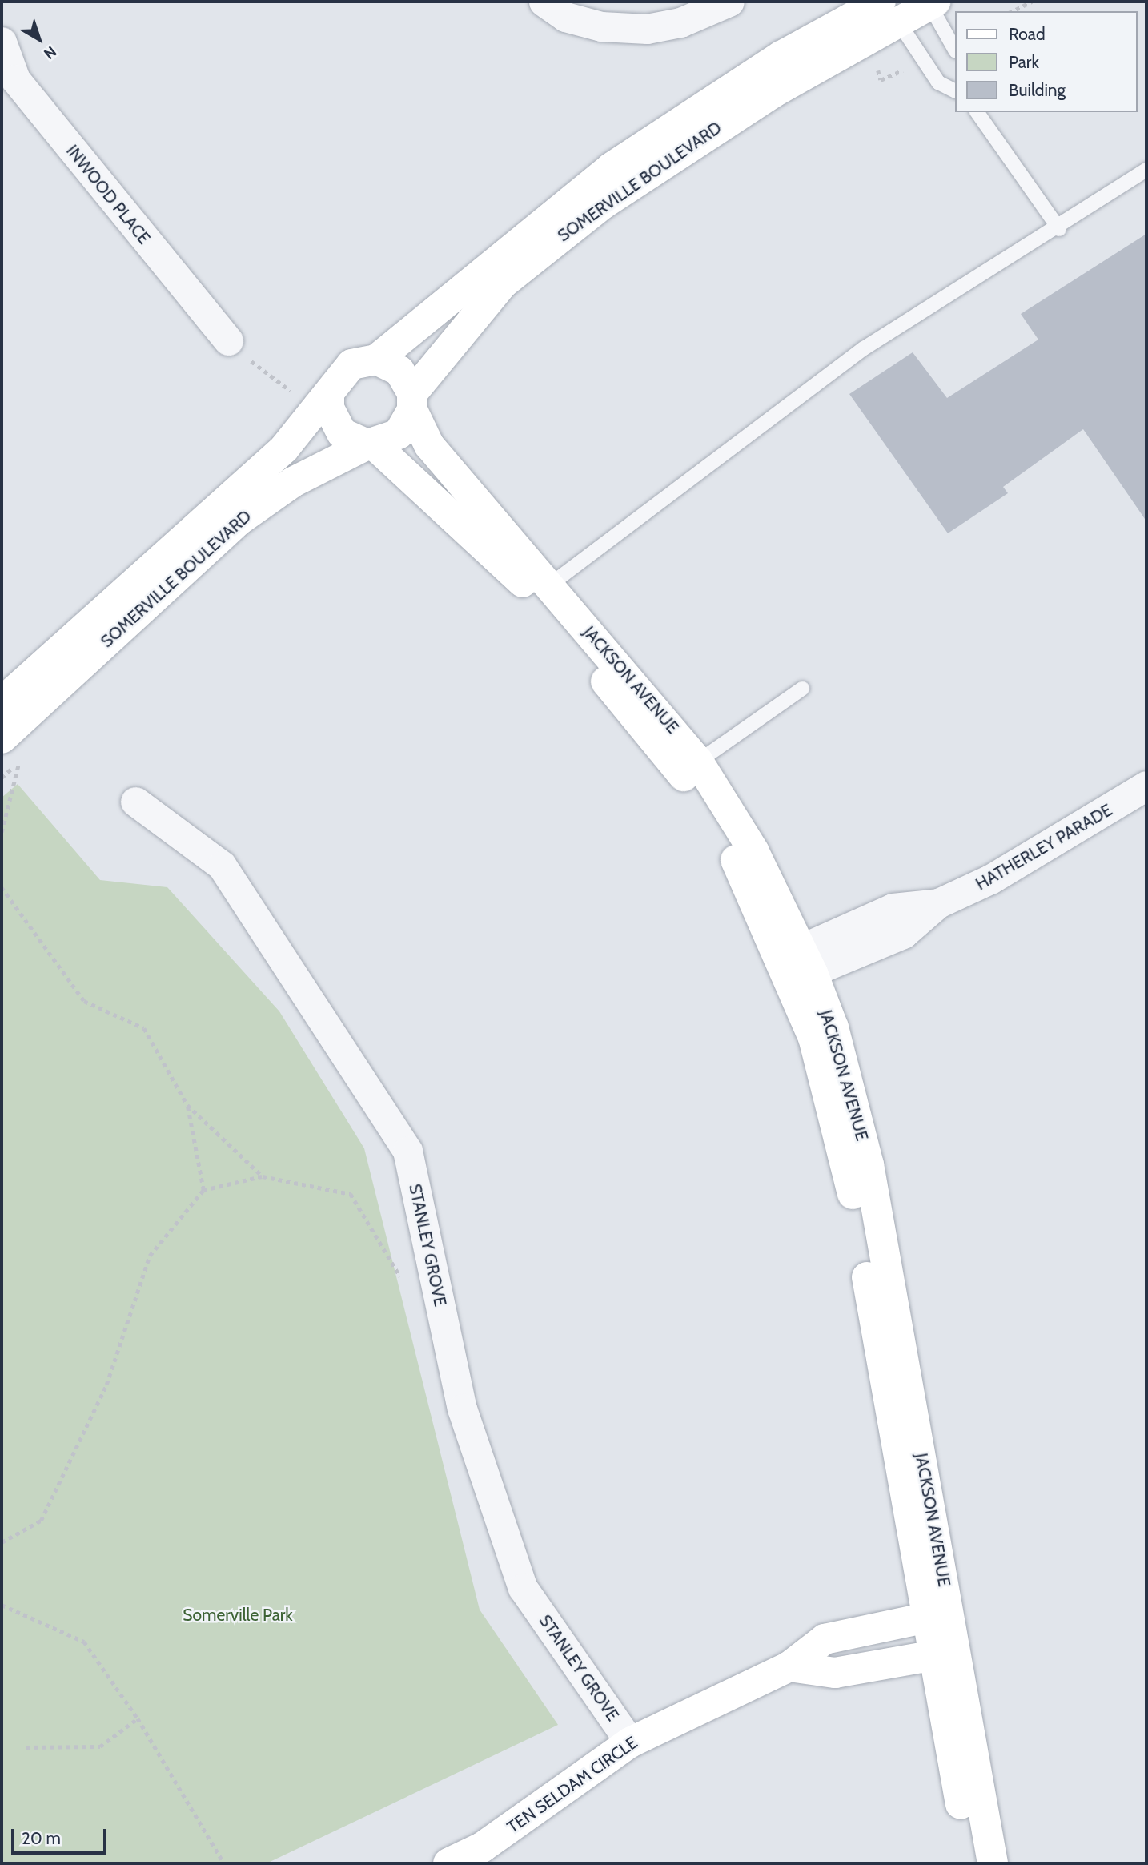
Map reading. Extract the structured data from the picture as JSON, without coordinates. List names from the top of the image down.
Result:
{
  "streets": {
    "street": [
      "SOMERVILLE BOULEVARD",
      "INWOOD PLACE",
      "JACKSON AVENUE",
      "HATHERLEY PARADE",
      "STANLEY GROVE",
      "TEN SELDAM CIRCLE"
    ]
  },
  "crossings": [
    ["SOMERVILLE BOULEVARD", "JACKSON AVENUE"],
    ["JACKSON AVENUE", "HATHERLEY PARADE"],
    ["JACKSON AVENUE", "TEN SELDAM CIRCLE"],
    ["STANLEY GROVE", "TEN SELDAM CIRCLE"]
  ],
  "parks": ["Somerville Park"],
  "legend": ["Road", "Park", "Building"],
  "scale_bar": "20 m",
  "north": "bottom right"
}
